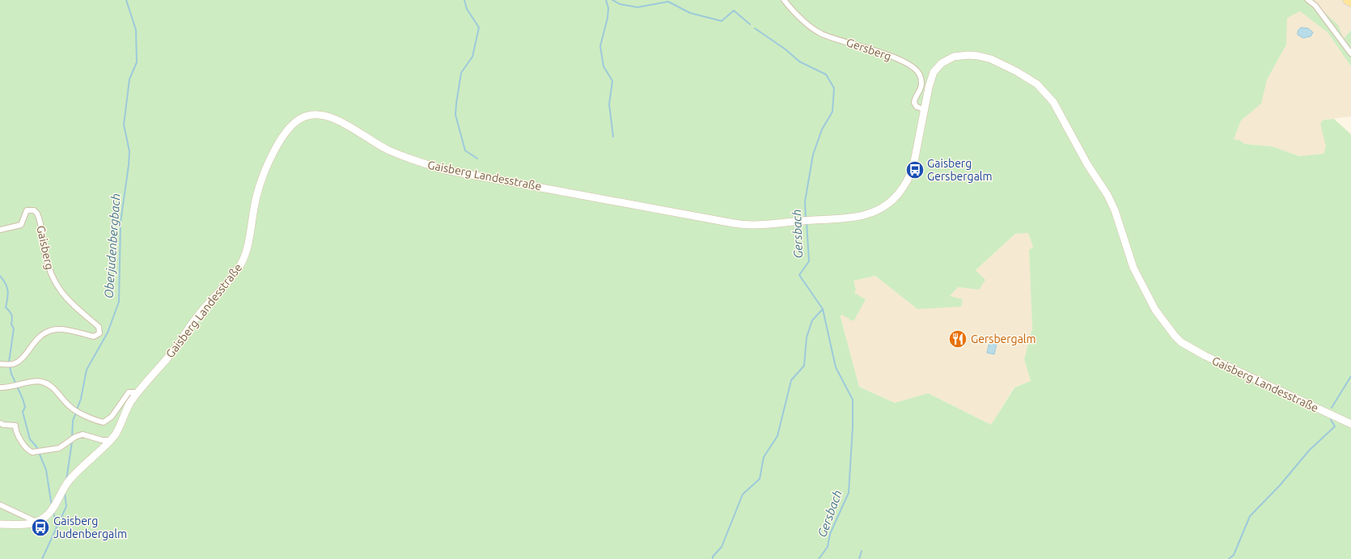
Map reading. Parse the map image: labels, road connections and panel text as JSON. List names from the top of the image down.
{
  "streets": {
    "main road": ["Gaisberg Landesstraße"],
    "street": ["Gersberg", "Gaisberg"]
  },
  "crossings": [
    ["Gersberg", "Gaisberg Landesstraße"]
  ],
  "water": ["Gersbach", "Oberjudenbergbach"],
  "places": {
    "bus stop": ["Gaisberg Gersbergalm", "Gaisberg Judenbergalm"],
    "restaurant": ["Gersbergalm"]
  }
}
